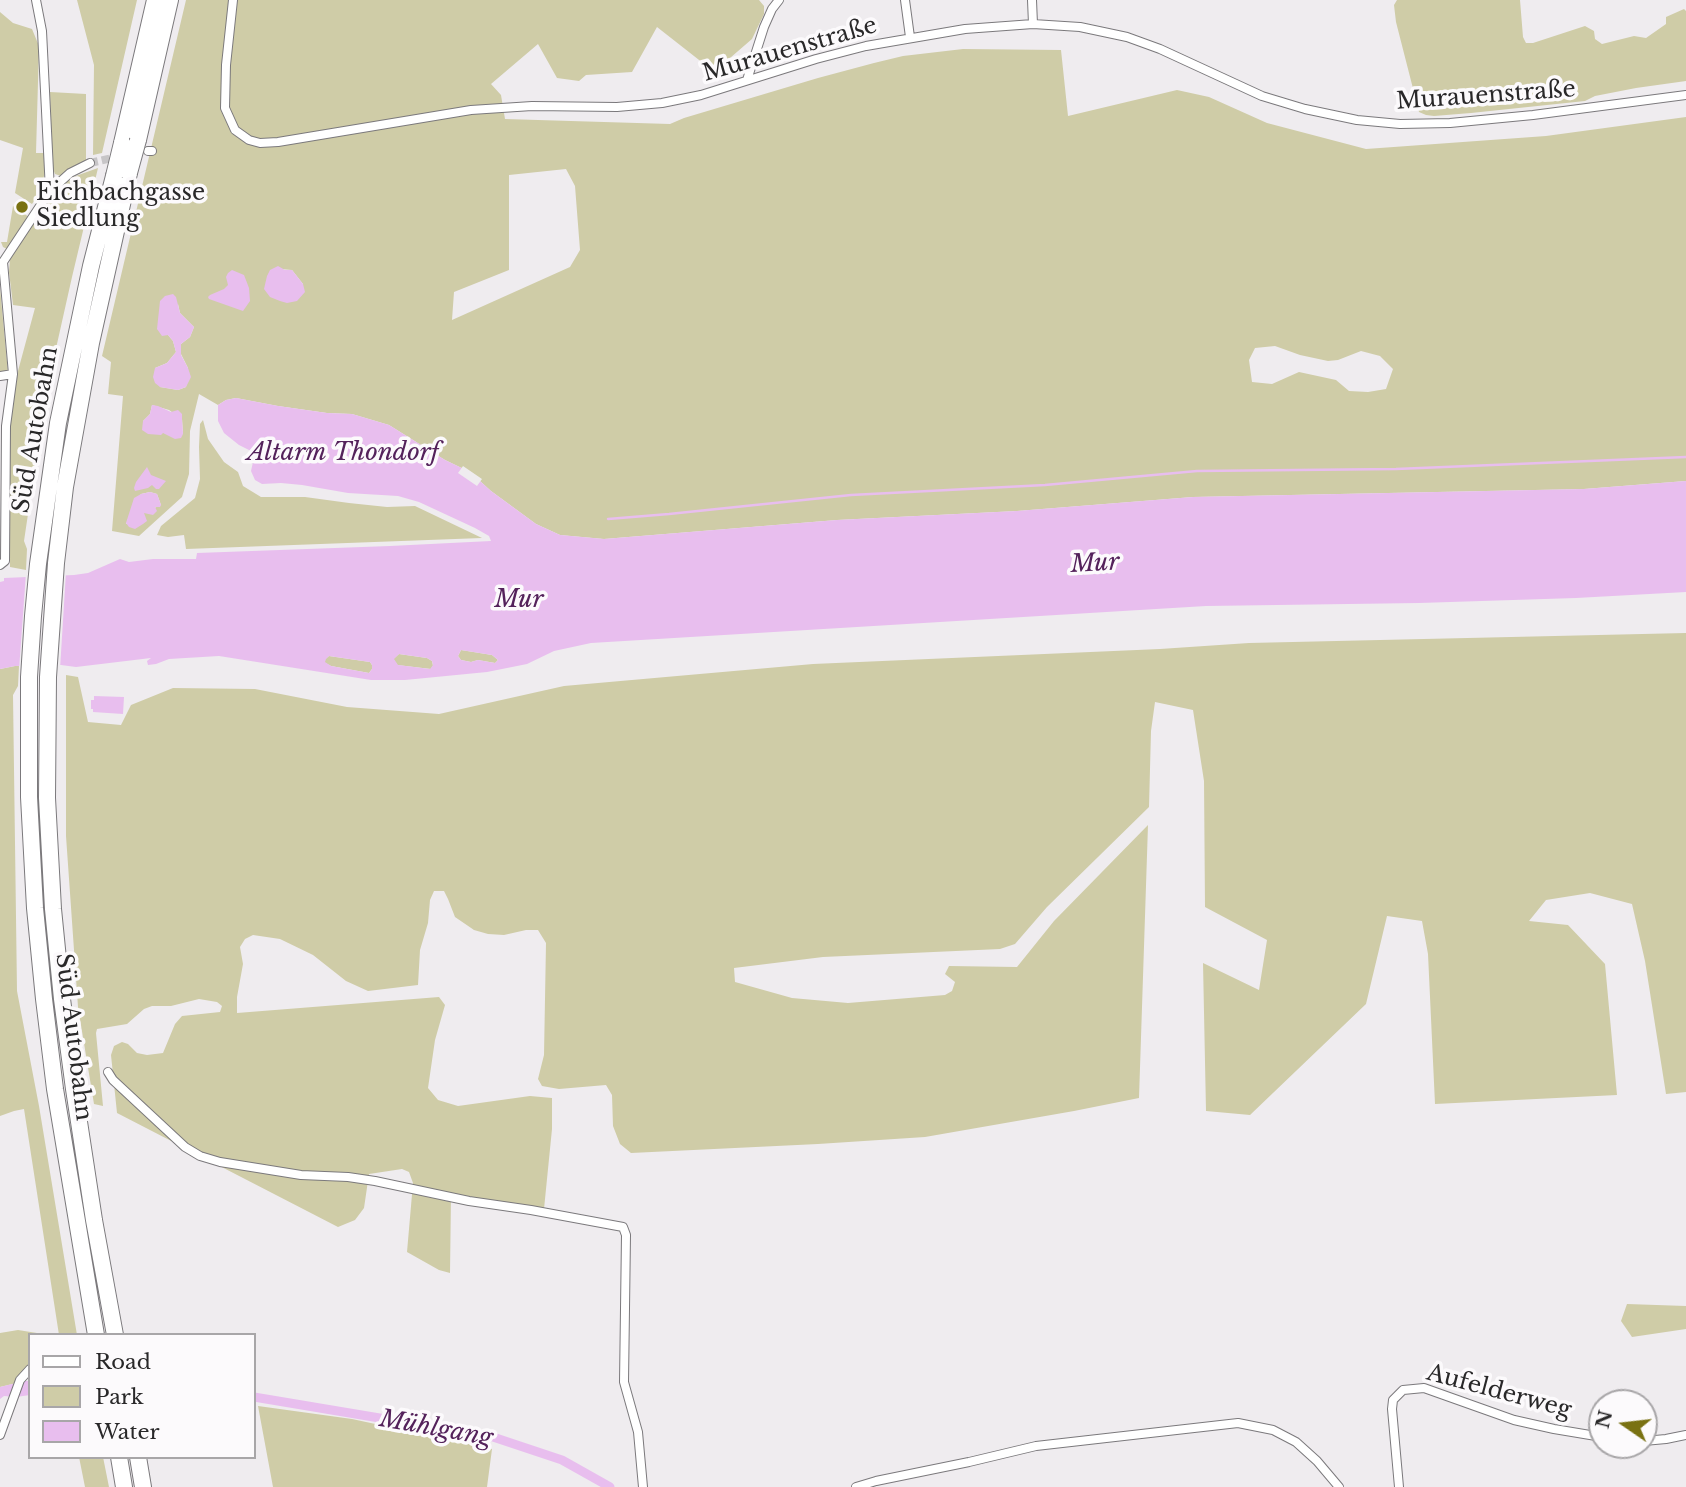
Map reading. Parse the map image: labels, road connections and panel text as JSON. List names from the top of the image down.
{
  "streets": {
    "highway": ["Süd Autobahn"],
    "street": ["Murauenstraße", "Aufelderweg"]
  },
  "water": ["Altarm Thondorf", "Mur", "Mühlgang"],
  "places": ["Eichbachgasse Siedlung"],
  "legend": ["Road", "Park", "Water"],
  "north": "left"
}
